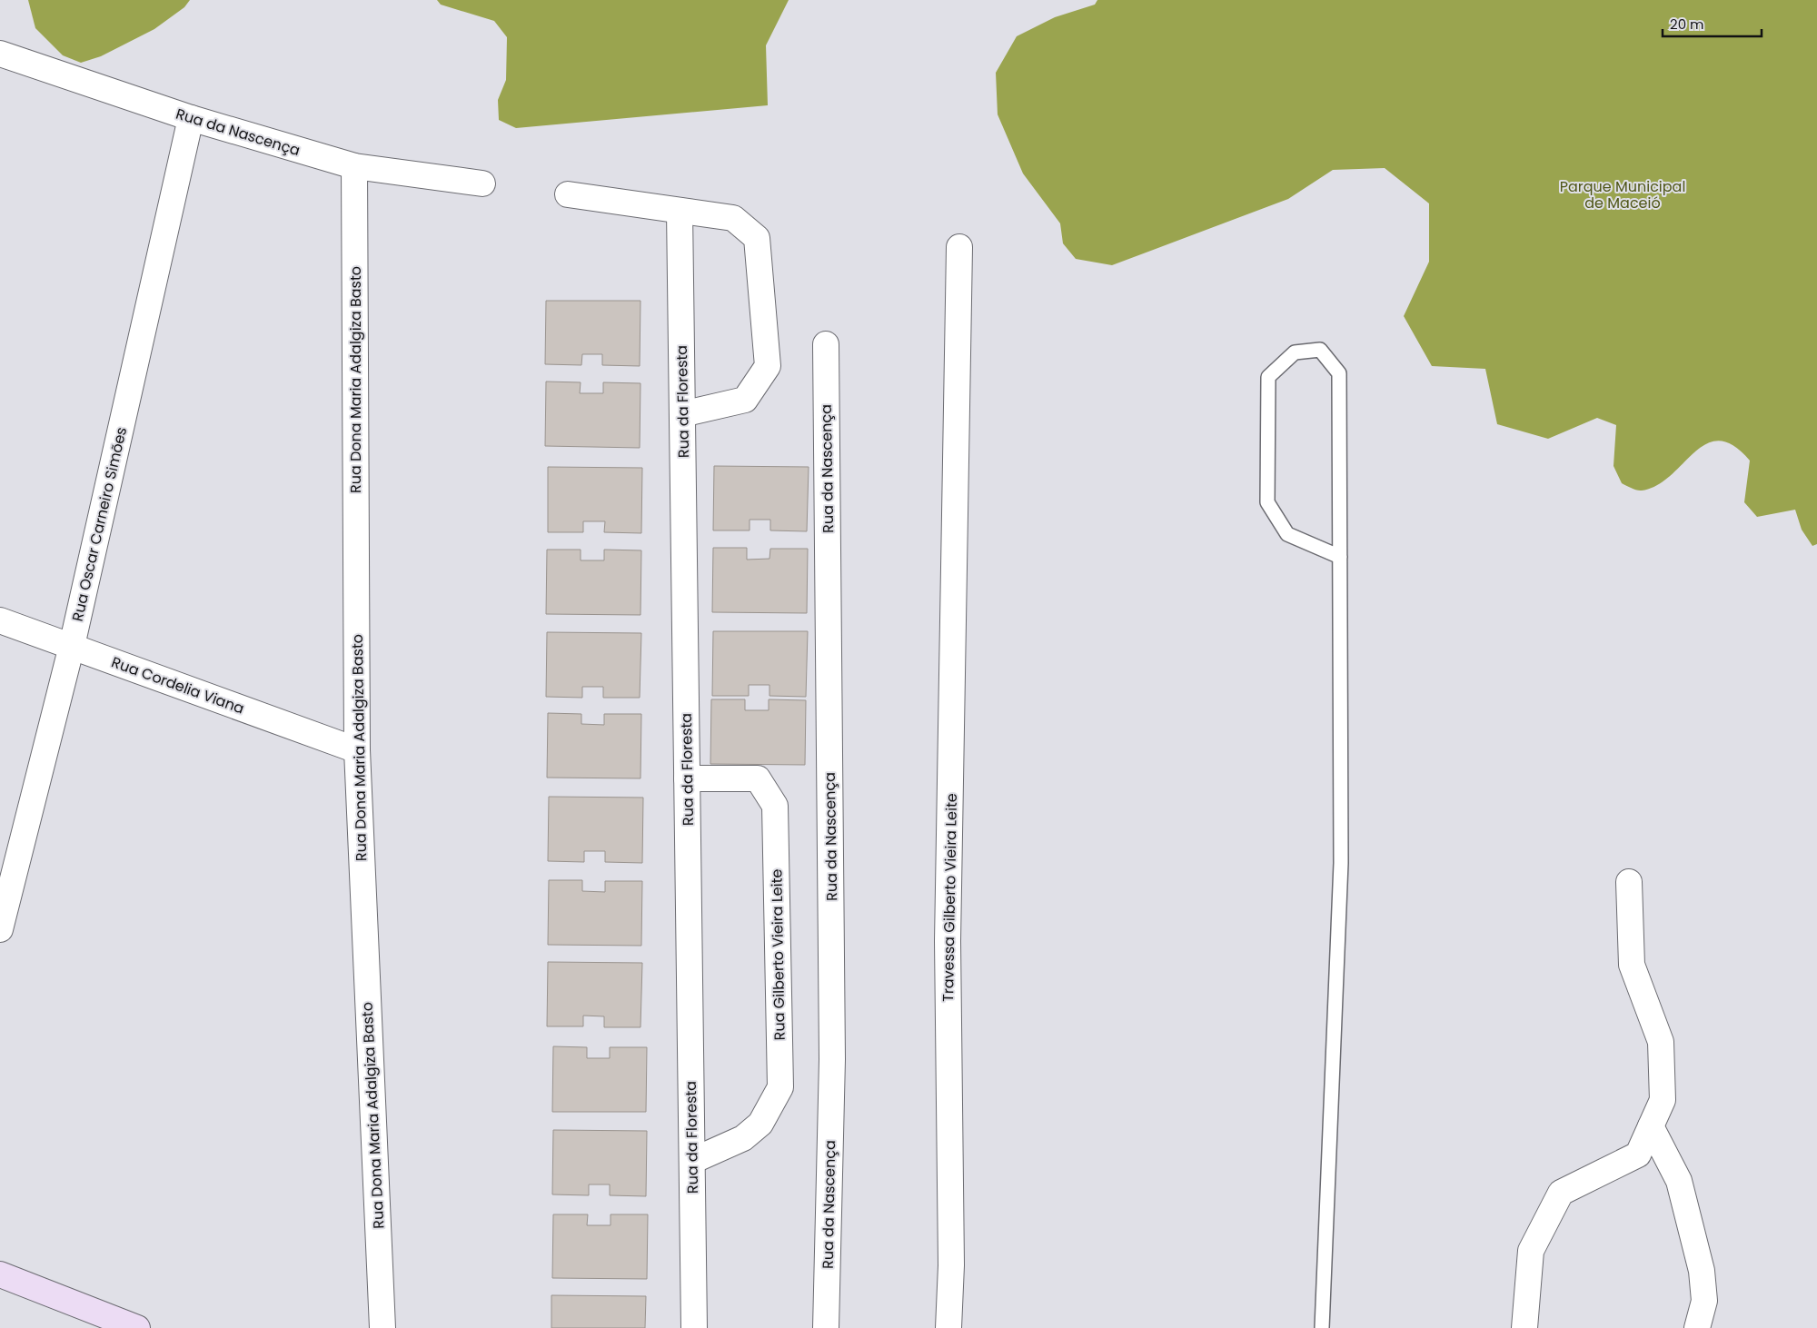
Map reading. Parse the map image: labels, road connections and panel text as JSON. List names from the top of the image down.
{
  "streets": {
    "street": [
      "Rua da Nascença",
      "Rua Dona Maria Adalgiza Basto",
      "Rua da Floresta",
      "Rua Oscar Carneiro Simões",
      "Rua Cordelia Viana",
      "Travessa Gilberto Vieira Leite",
      "Rua Gilberto Vieira Leite"
    ]
  },
  "crossings": [
    ["Rua da Nascença", "Rua Dona Maria Adalgiza Basto"],
    ["Rua da Nascença", "Rua Oscar Carneiro Simões"],
    ["Rua Dona Maria Adalgiza Basto", "Rua Cordelia Viana"],
    ["Rua da Floresta", "Rua Gilberto Vieira Leite"],
    ["Rua Oscar Carneiro Simões", "Rua Cordelia Viana"]
  ],
  "parks": ["Parque Municipal de Maceió"],
  "scale_bar": "20 m"
}
